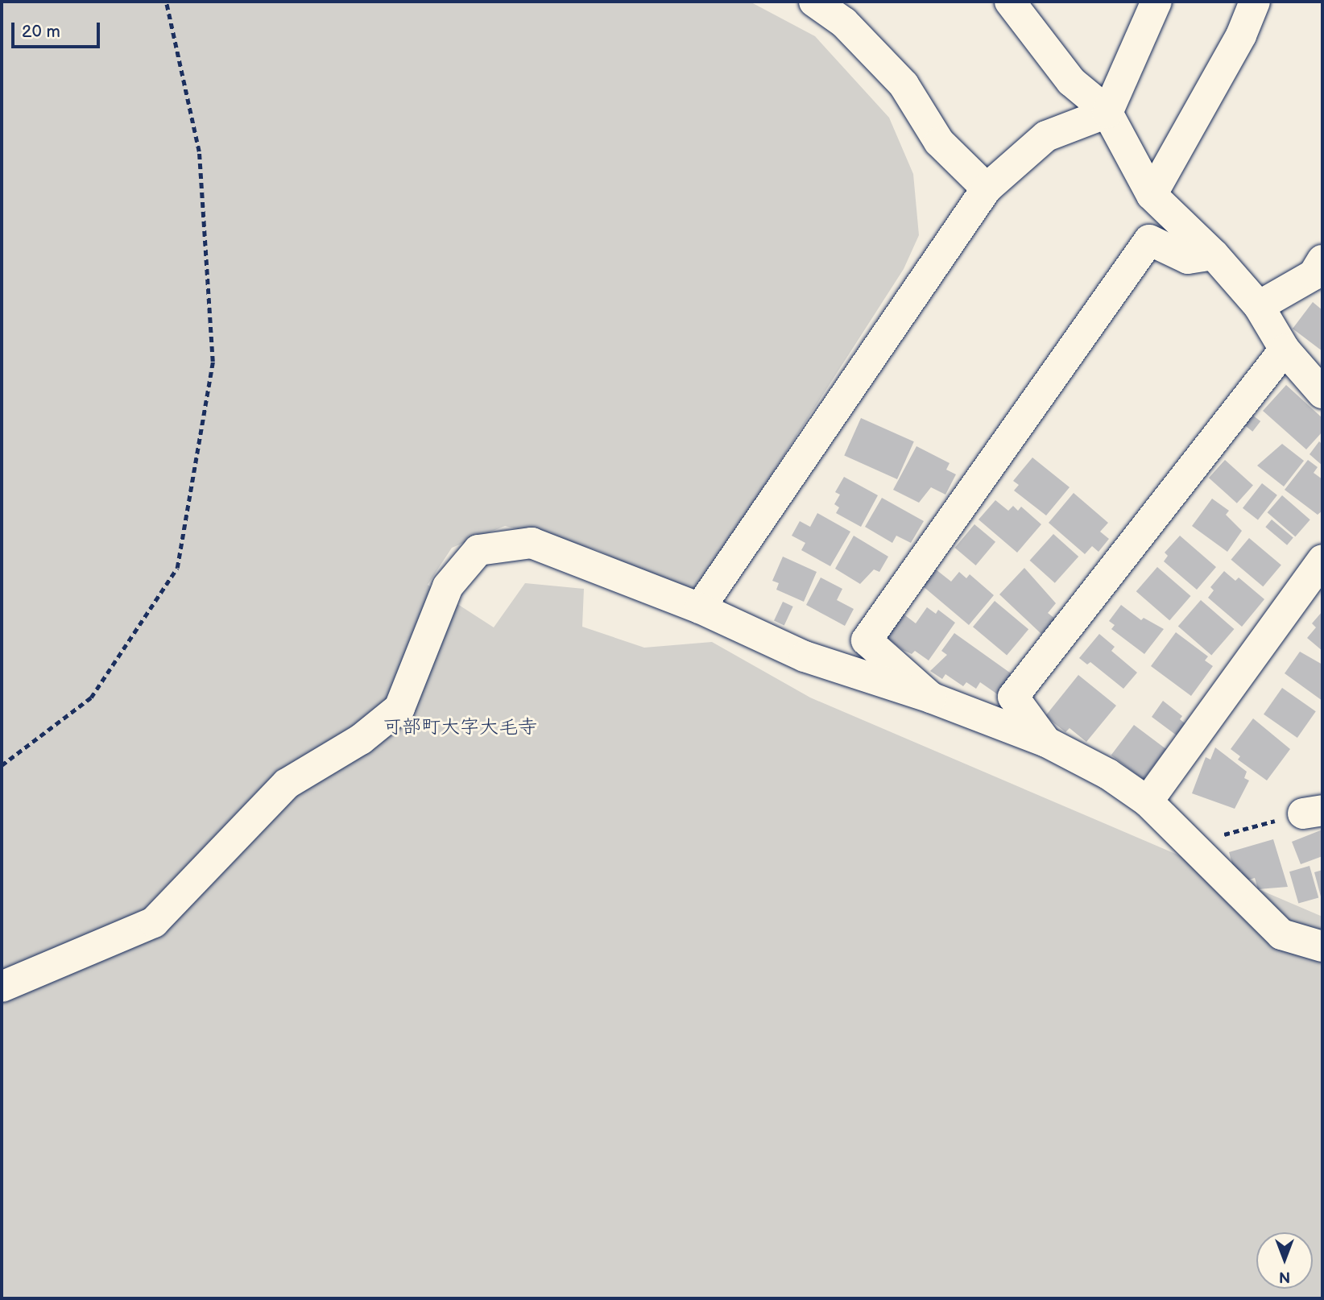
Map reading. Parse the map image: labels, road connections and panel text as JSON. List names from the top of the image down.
{
  "districts": ["可部町大字大毛寺"],
  "scale_bar": "20 m",
  "north": "bottom"
}
